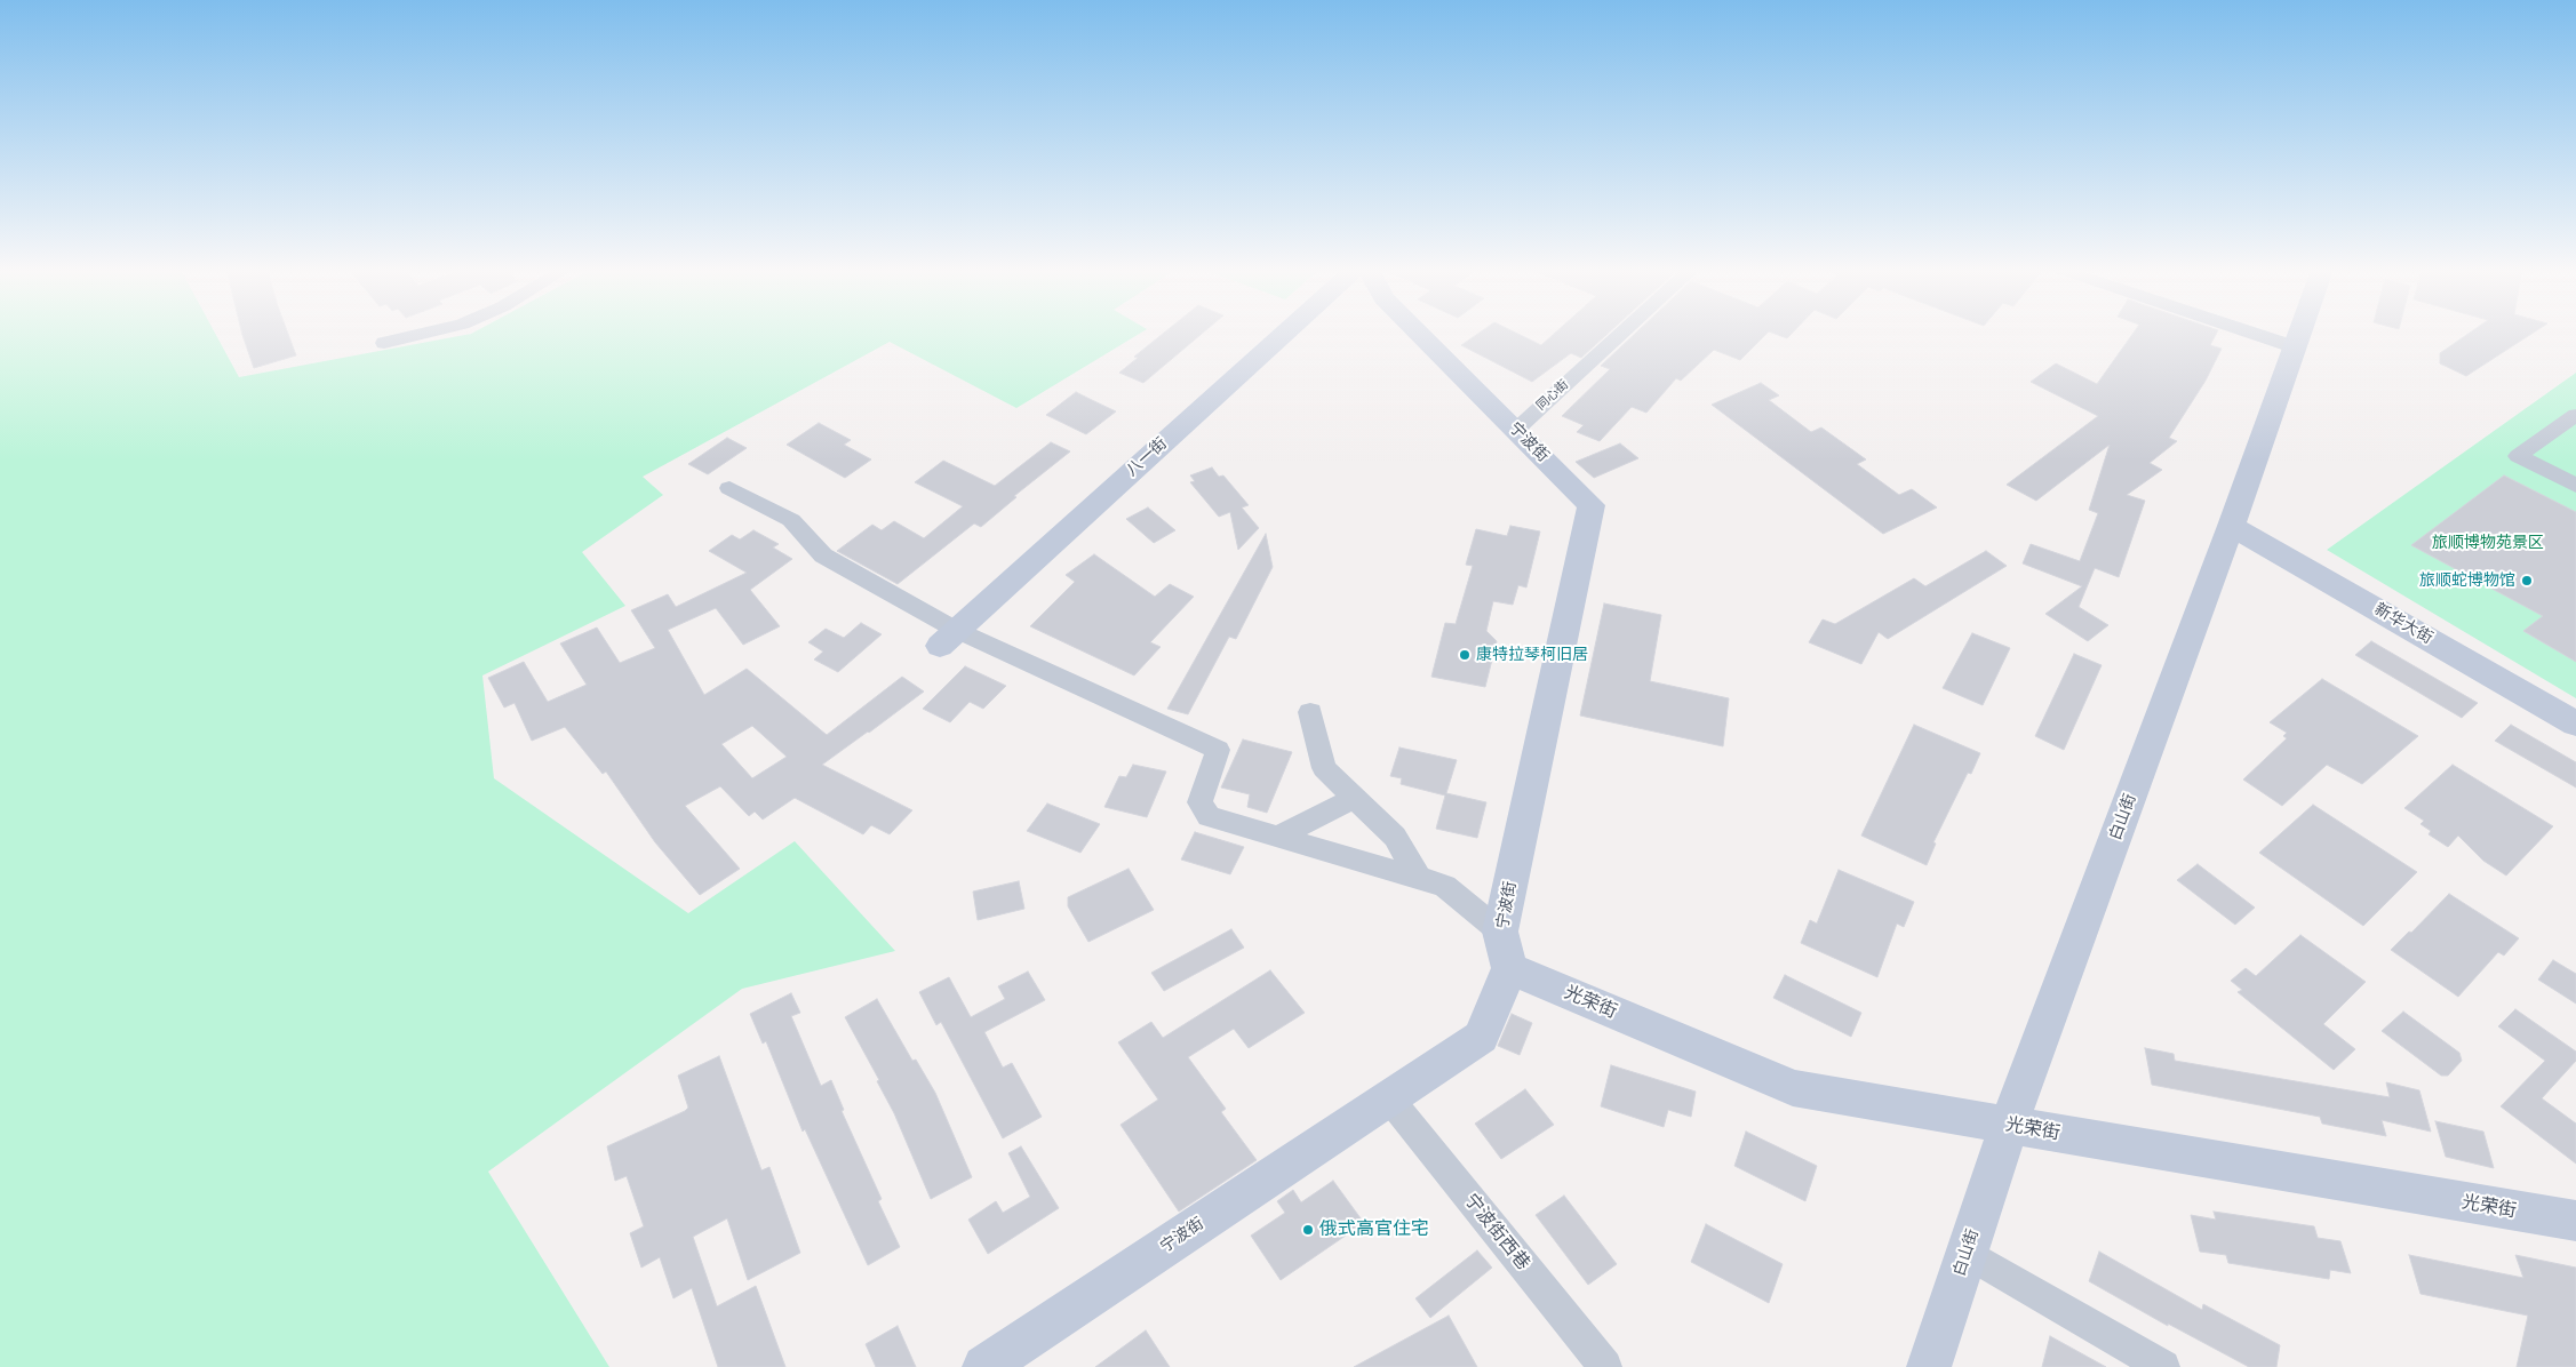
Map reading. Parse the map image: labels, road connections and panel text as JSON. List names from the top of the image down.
{
  "streets": {
    "street": [
      "同心街",
      "宁波街",
      "八一街",
      "新华大街",
      "白山街",
      "光荣街",
      "宁波街西巷"
    ]
  },
  "crossings": [
    ["同心街", "宁波街"],
    ["宁波街", "光荣街"],
    ["宁波街", "宁波街西巷"],
    ["新华大街", "白山街"],
    ["白山街", "光荣街"]
  ],
  "parks": ["旅顺博物苑景区"],
  "places": ["旅顺蛇博物馆", "康特拉琴柯旧居", "俄式高官住宅"]
}
